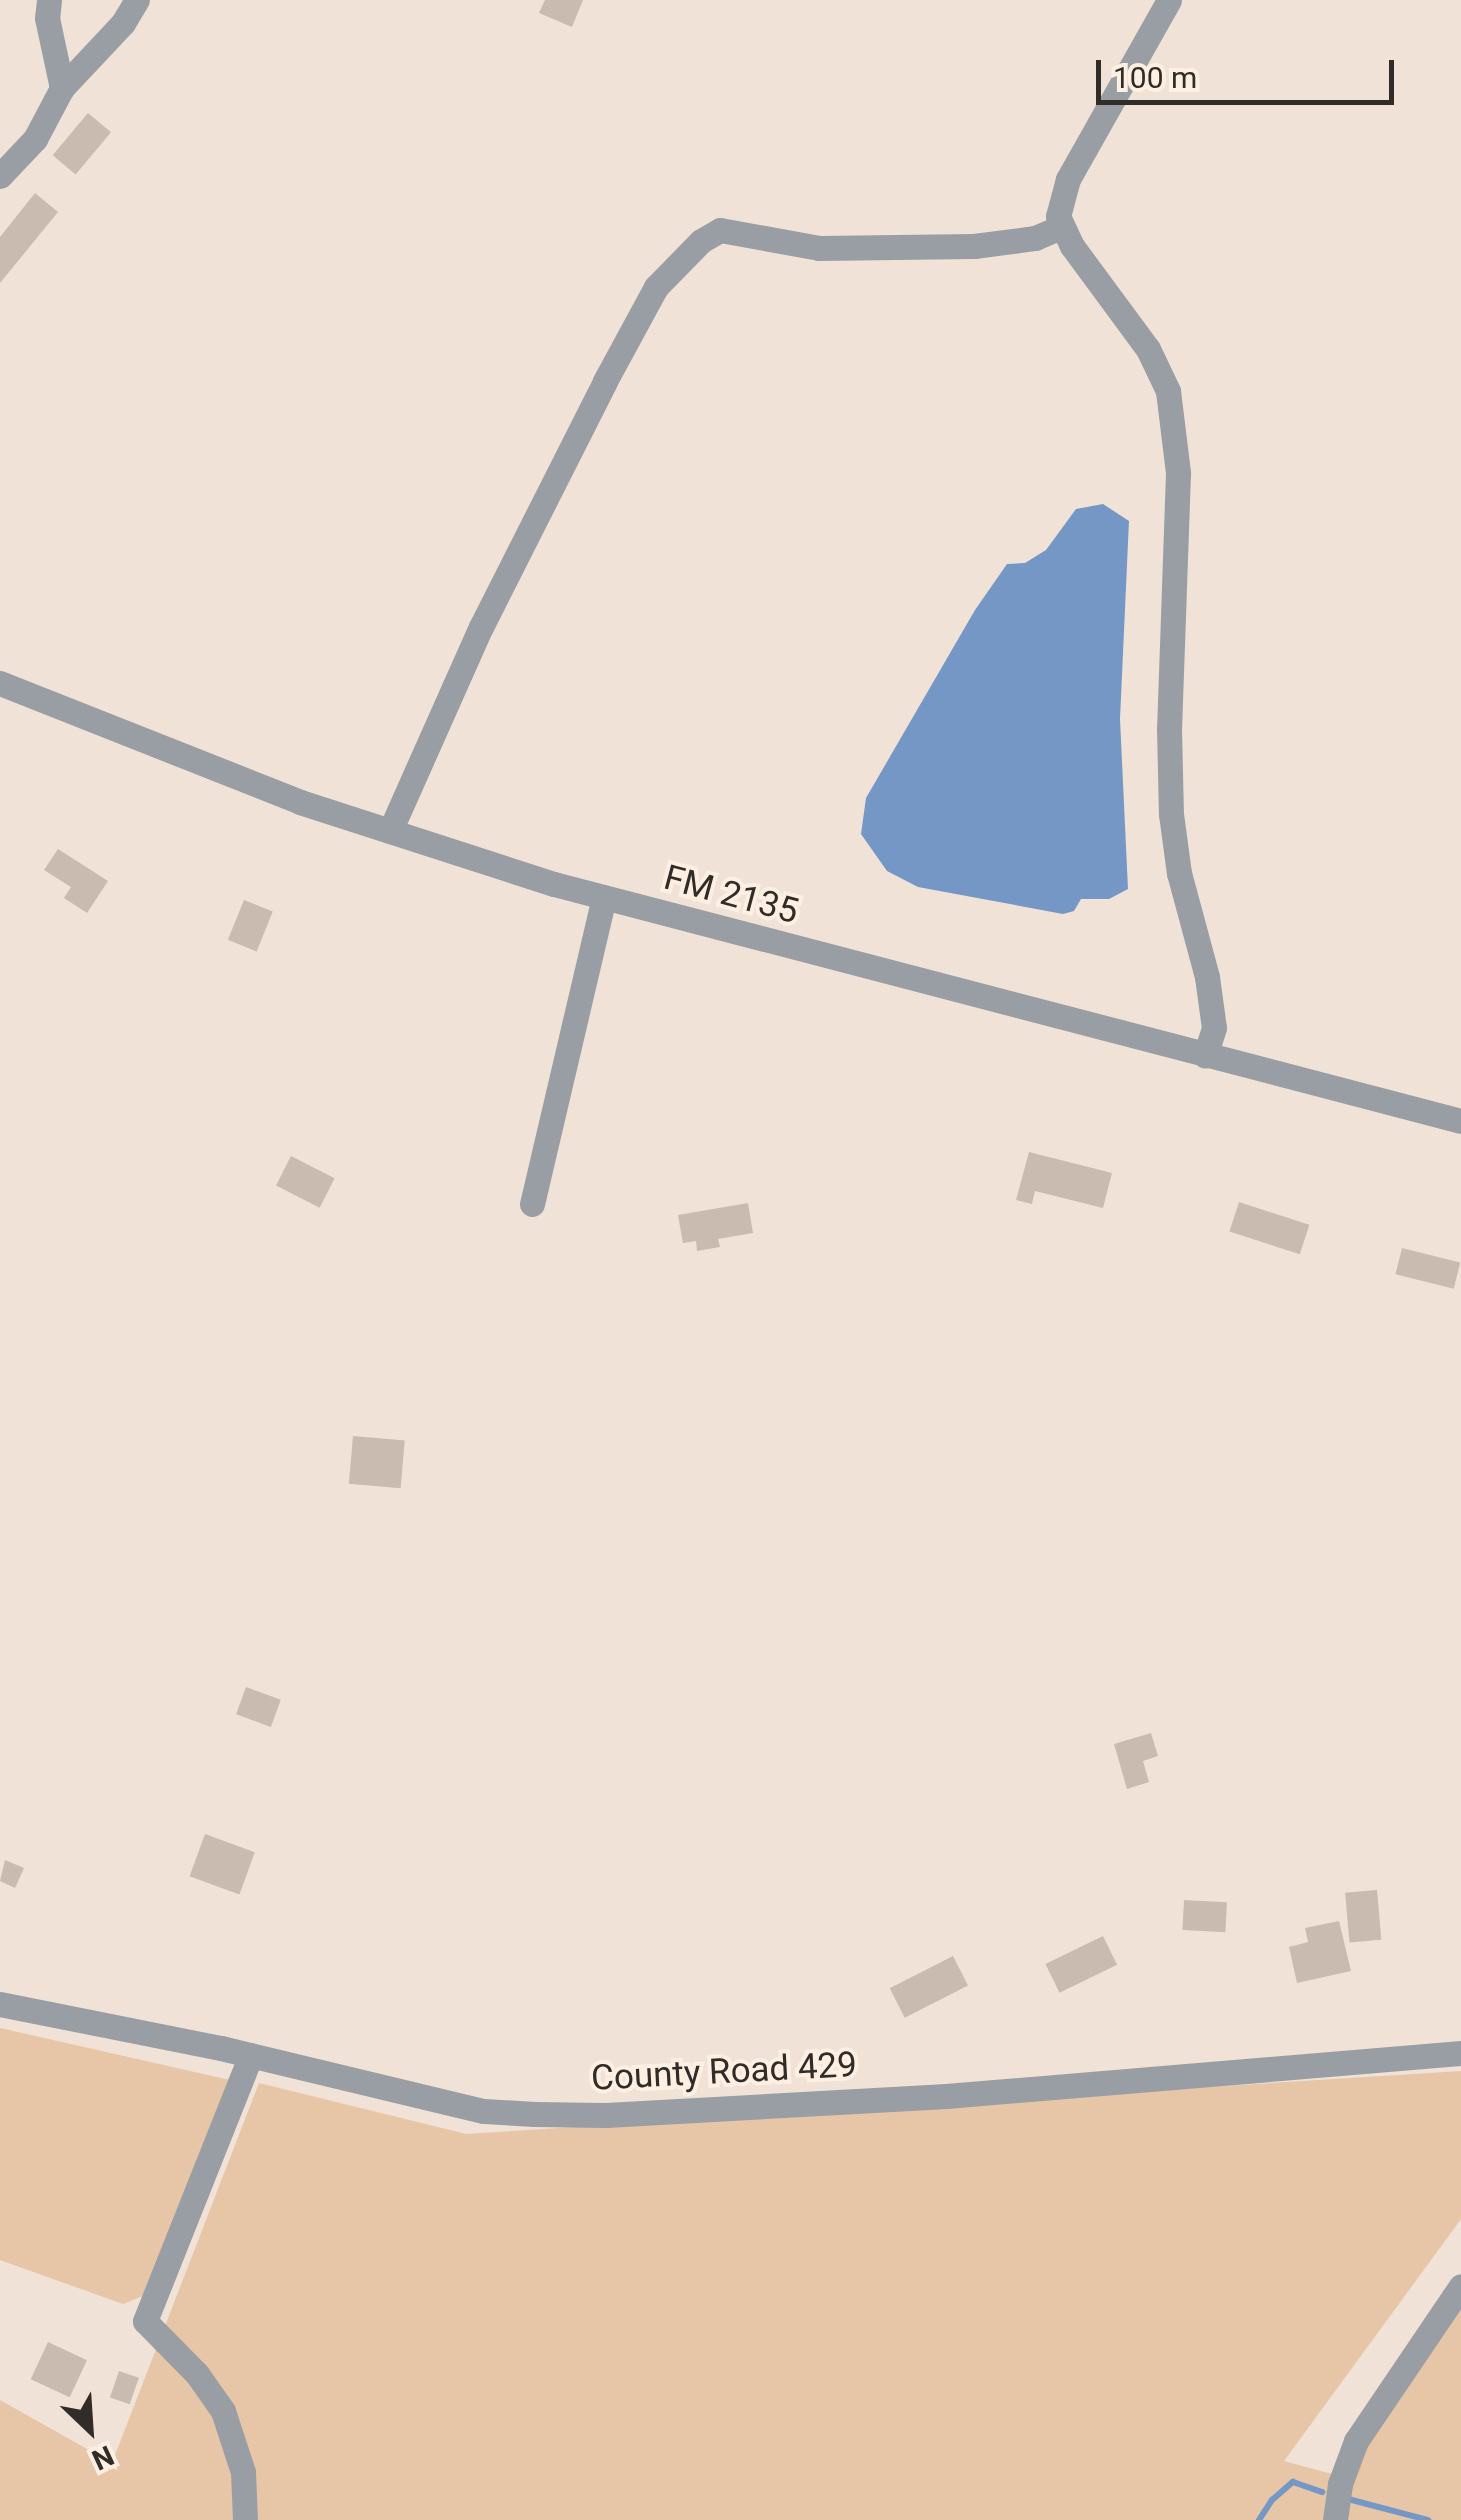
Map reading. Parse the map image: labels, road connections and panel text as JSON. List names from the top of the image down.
{
  "streets": {
    "street": ["FM 2135", "County Road 429"]
  },
  "scale_bar": "100 m",
  "north": "bottom right"
}
